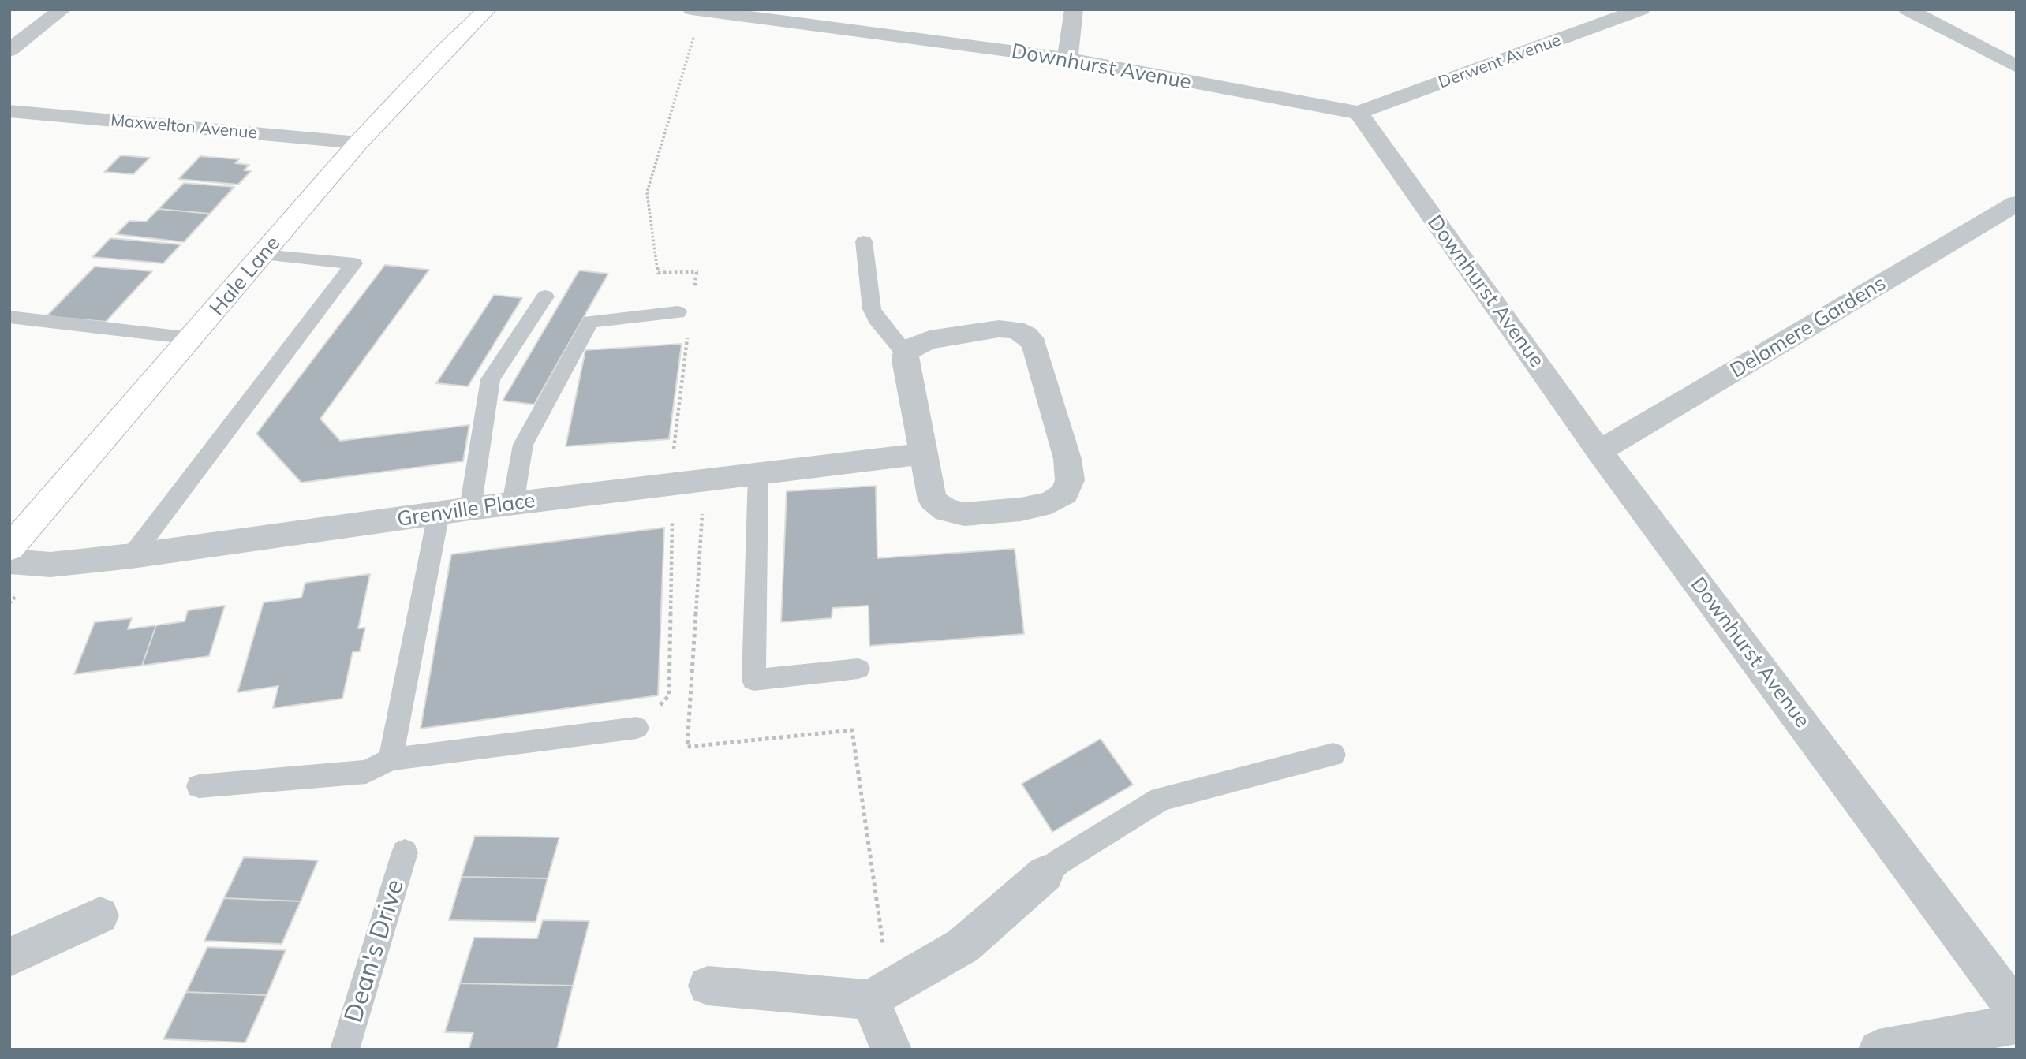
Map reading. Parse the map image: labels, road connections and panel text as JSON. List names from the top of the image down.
{
  "streets": {
    "main road": ["Hale Lane"],
    "street": [
      "Derwent Avenue",
      "Downhurst Avenue",
      "Maxwelton Avenue",
      "Delamere Gardens",
      "Grenville Place"
    ],
    "lane": ["Dean's Drive"]
  },
  "crossings": [
    ["Derwent Avenue", "Downhurst Avenue"],
    ["Downhurst Avenue", "Delamere Gardens"],
    ["Maxwelton Avenue", "Hale Lane"]
  ]
}
